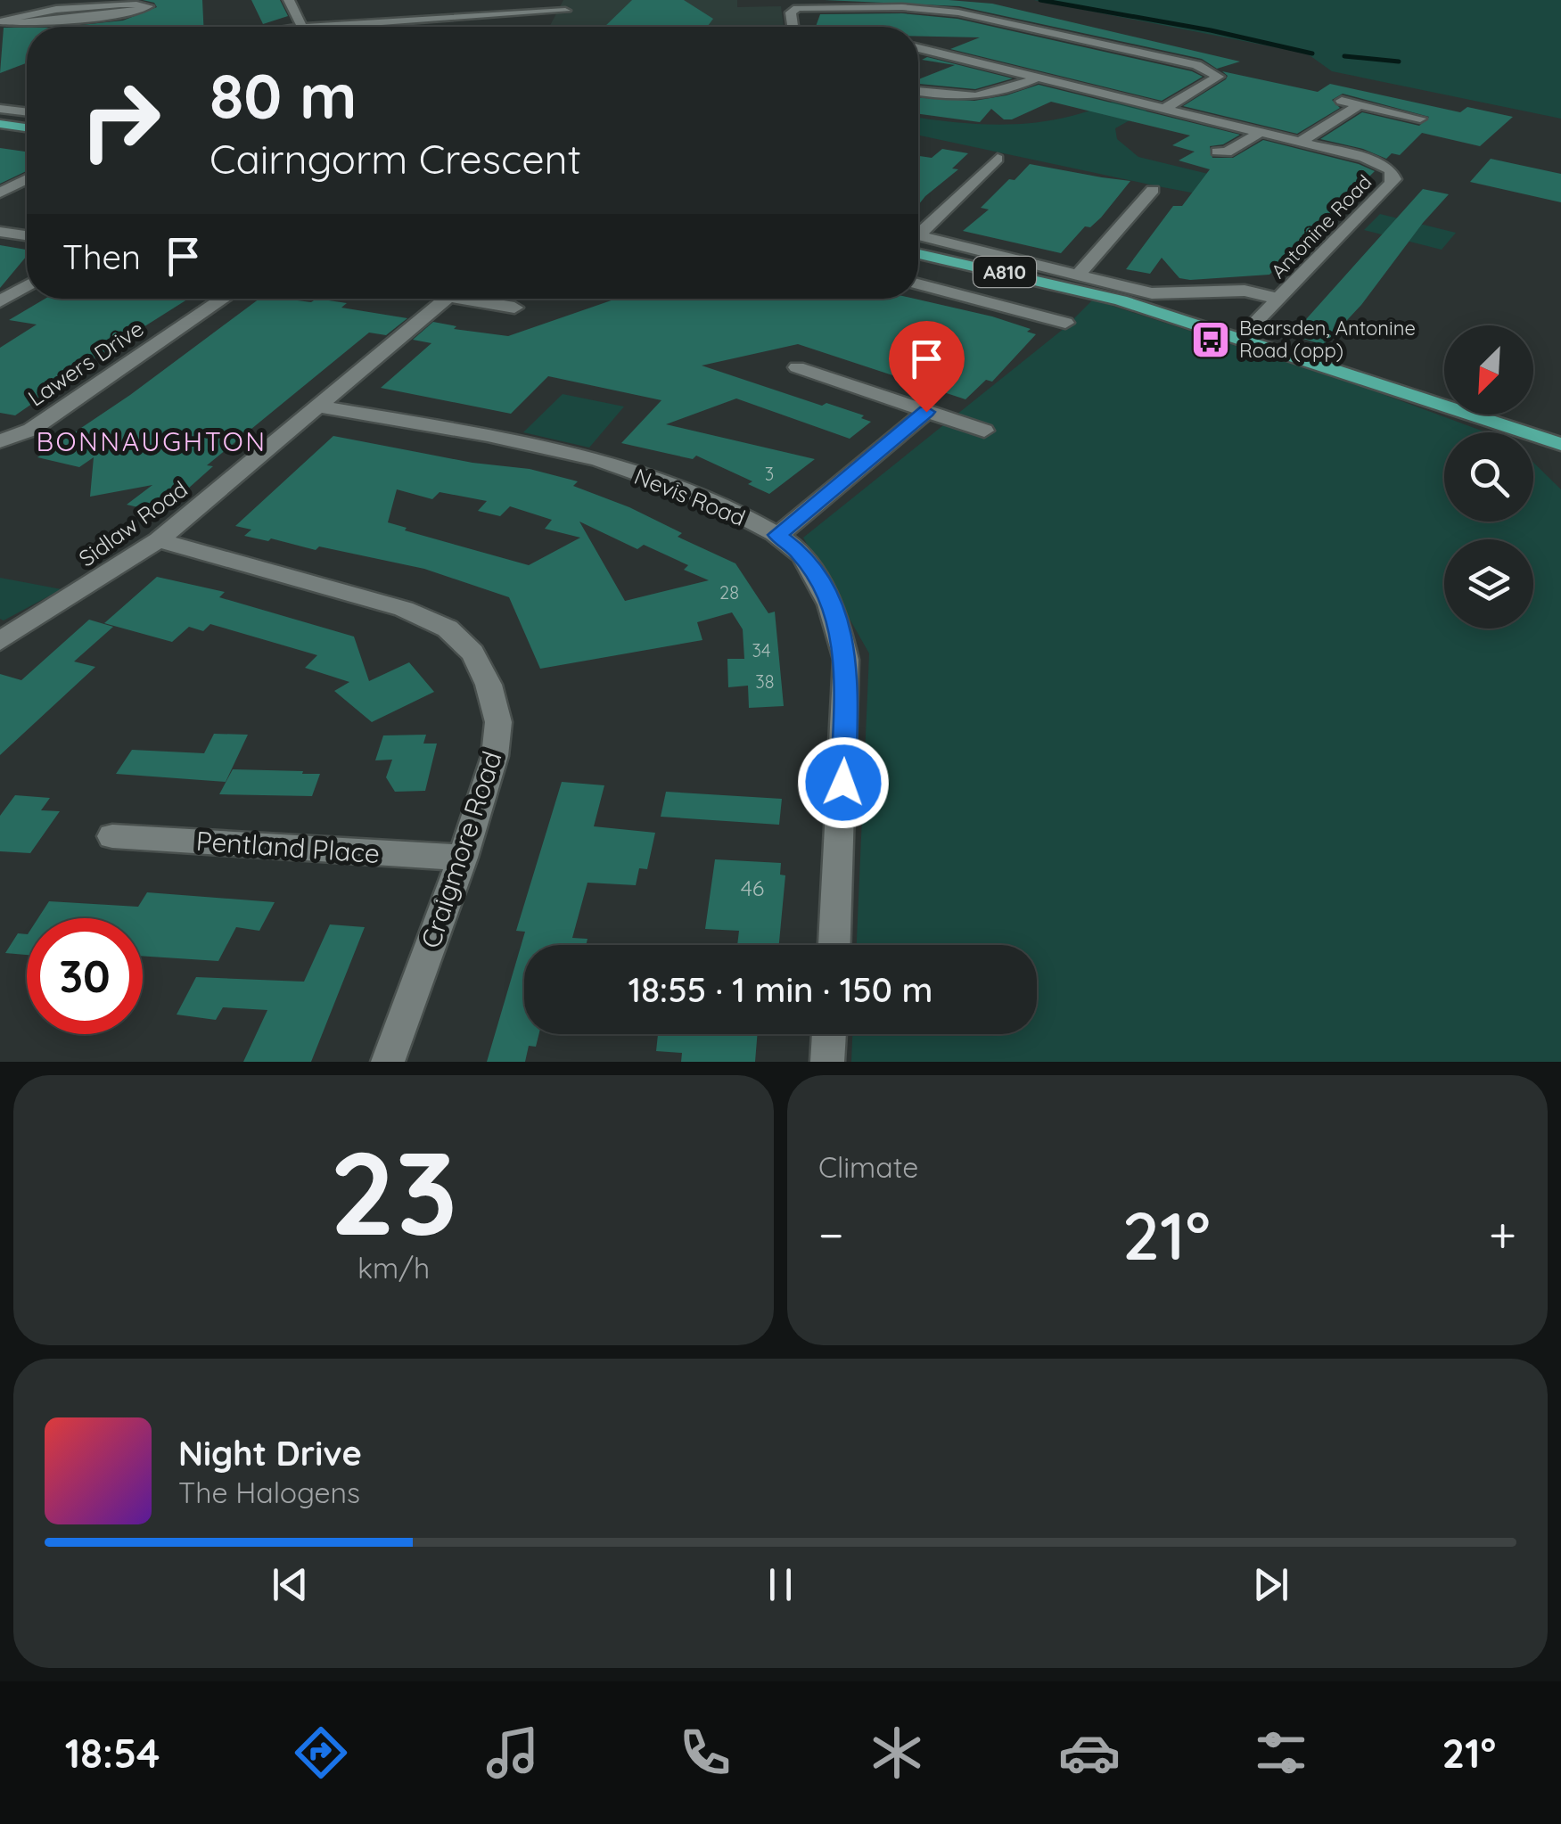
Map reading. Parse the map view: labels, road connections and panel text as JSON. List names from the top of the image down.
{
  "streets": {
    "main road": ["A810"],
    "street": [
      "Antonine Road",
      "Lawers Drive",
      "Nevis Road",
      "Sidlaw Road",
      "Pentland Place",
      "Craigmore Road"
    ]
  },
  "crossings": [
    ["Antonine Road", "A810"],
    ["Nevis Road", "Sidlaw Road"],
    ["Sidlaw Road", "Craigmore Road"],
    ["Pentland Place", "Craigmore Road"]
  ],
  "districts": ["BONNAUGHTON"],
  "places": {
    "bus stop": ["Bearsden, Antonine Road (opp)"]
  },
  "house_numbers": [
    "3",
    "28",
    "34",
    "38",
    "46"
  ],
  "north": "bottom left",
  "page": {
    "turn": ["80 m", "Cairngorm Crescent"],
    "then": "Then",
    "limit": "30",
    "trip": "18:55 · 1 min · 150 m",
    "tile": [
      ["23", "km/h"],
      "Climate"
    ],
    "heat": ["−", "21°", "+"],
    "song": ["Night Drive", "The Halogens"],
    "tabs": ["18:54", "21°"]
  }
}
